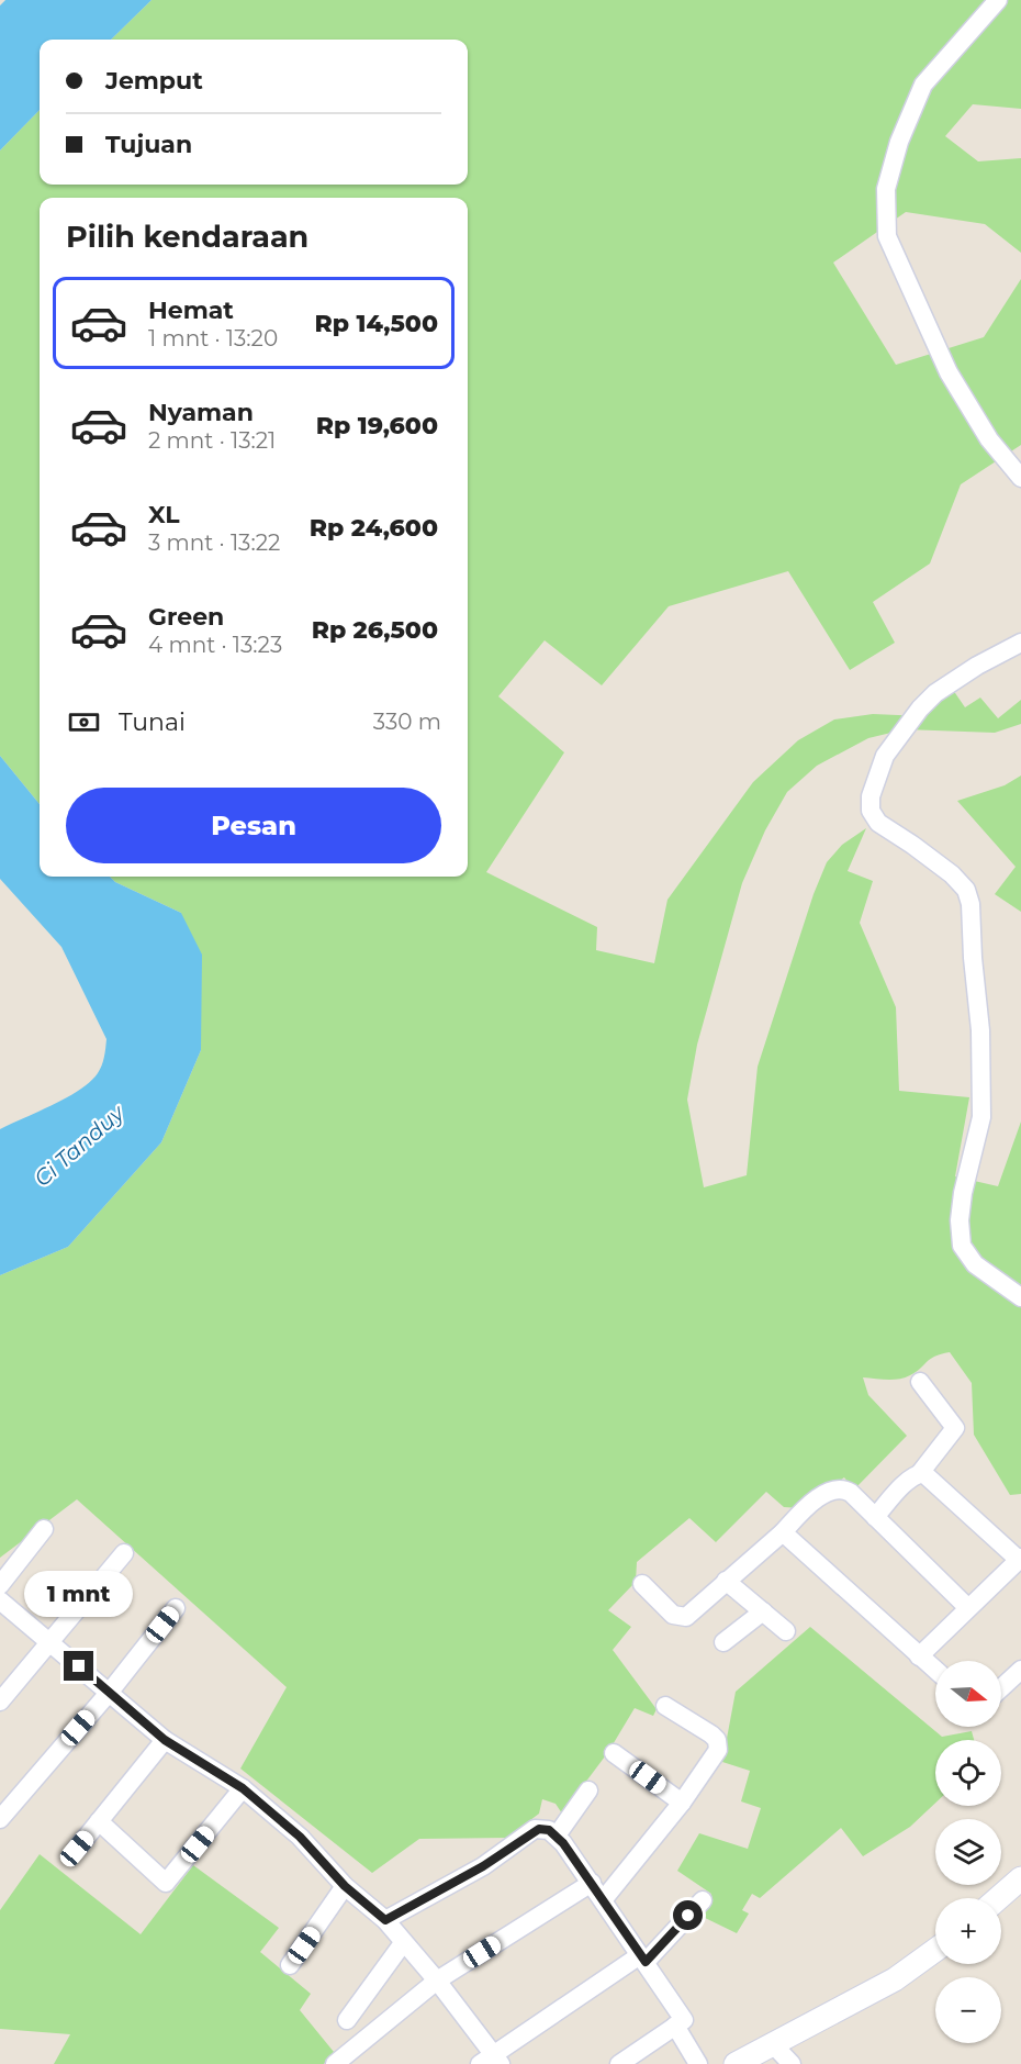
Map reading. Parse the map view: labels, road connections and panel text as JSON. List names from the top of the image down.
{
  "water": ["Ci Tanduy"],
  "north": "right",
  "page": {
    "banner": ["Jemput", "Tujuan"],
    "heading": "Pilih kendaraan",
    "list": [
      {
        "name": "Hemat",
        "note": "1 mnt · 13:20",
        "value": "Rp 14,500"
      },
      {
        "name": "Nyaman",
        "note": "2 mnt · 13:21",
        "value": "Rp 19,600"
      },
      {
        "name": "XL",
        "note": "3 mnt · 13:22",
        "value": "Rp 24,600"
      },
      {
        "name": "Green",
        "note": "4 mnt · 13:23",
        "value": "Rp 26,500"
      }
    ],
    "pay": ["Tunai", "330 m"],
    "buttons": "Pesan",
    "bubble": "1 mnt",
    "map_buttons": ["+", "−"]
  }
}
